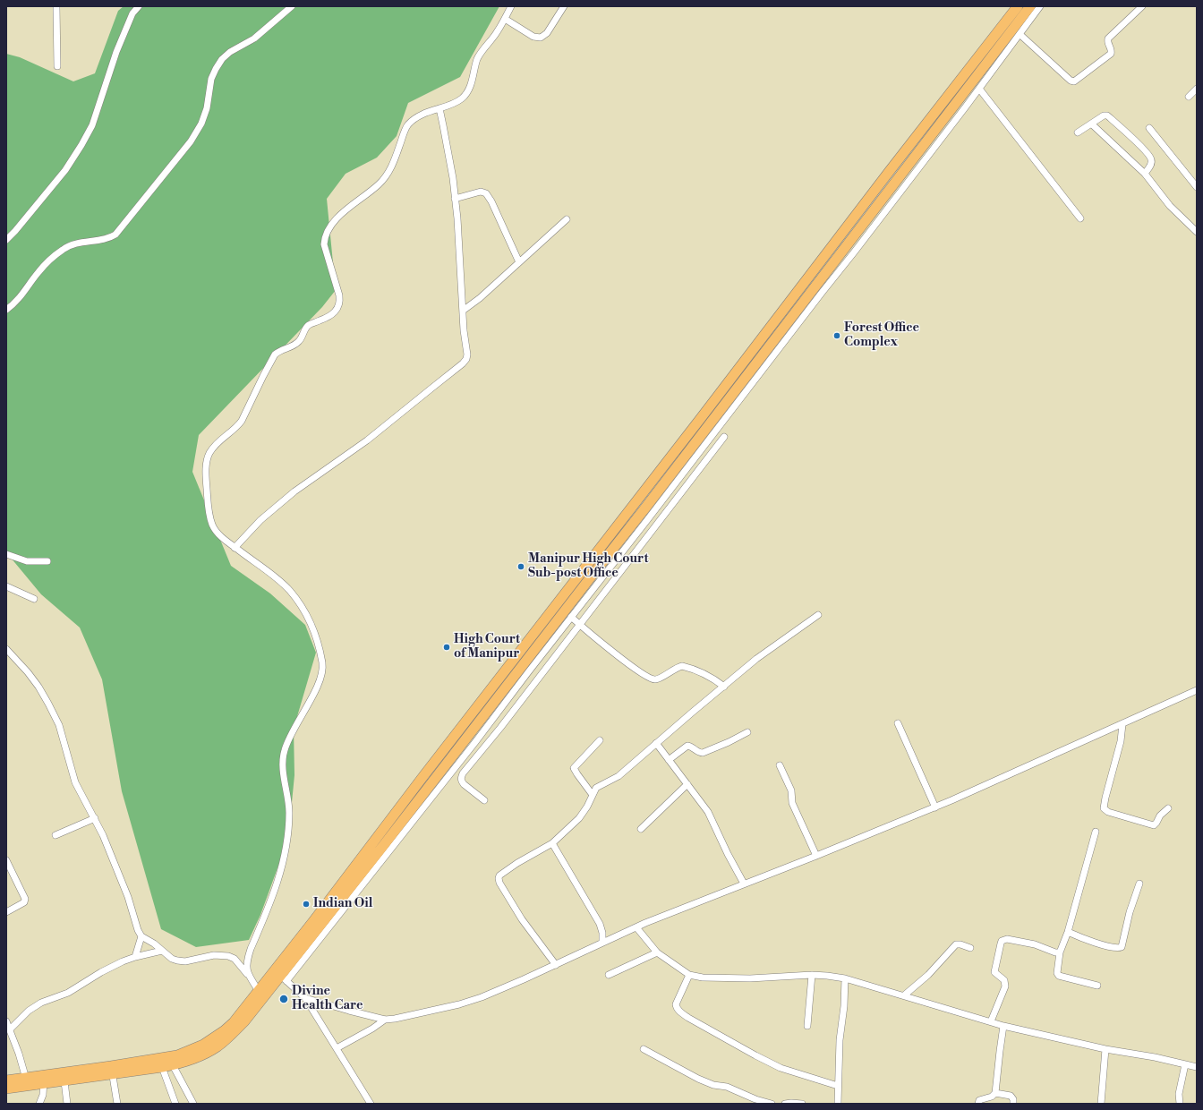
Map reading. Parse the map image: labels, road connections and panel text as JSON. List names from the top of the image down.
{
  "places": [
    "Forest Office Complex",
    "Manipur High Court Sub-post Office",
    "High Court of Manipur",
    "Indian Oil",
    "Divine Health Care"
  ]
}
